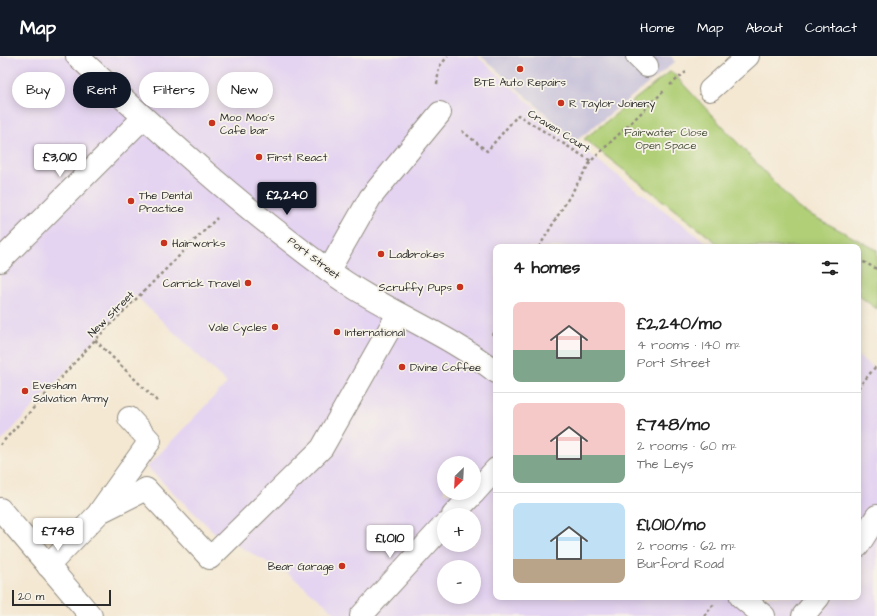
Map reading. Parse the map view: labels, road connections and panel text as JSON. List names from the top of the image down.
{
  "streets": {
    "main road": ["Port Street"],
    "path": ["Craven Court", "New Street"]
  },
  "crossings": [
    ["Port Street", "New Street"]
  ],
  "parks": ["Fairwater Close Open Space"],
  "places": [
    "BTE Auto Repairs",
    "R Taylor Joinery",
    "Moo Moo's Cafe bar",
    "First React",
    "The Dental Practice",
    "Hairworks",
    "Ladbrokes",
    "Carrick Travel",
    "Scruffy Pups",
    "Vale Cycles",
    "International",
    "Divine Coffee",
    "Evesham Salvation Army",
    "Bear Garage"
  ],
  "scale_bar": "20 m",
  "north": "bottom left",
  "page": {
    "header": "Map",
    "nav": [
      "Home",
      "Map",
      "About",
      "Contact"
    ],
    "chip": [
      "Buy",
      "Rent",
      "Filters",
      "New"
    ],
    "price": [
      "£3,010",
      "£2,240",
      "£748",
      "£1,010"
    ],
    "heading": "4 homes",
    "list": [
      {
        "name": "£2,240/mo",
        "note": "4 rooms · 140 m² · Port Street"
      },
      {
        "name": "£748/mo",
        "note": "2 rooms · 60 m² · The Leys"
      },
      {
        "name": "£1,010/mo",
        "note": "2 rooms · 62 m² · Burford Road"
      }
    ],
    "map_buttons": ["+", "−"],
    "scale": "20 m"
  }
}
